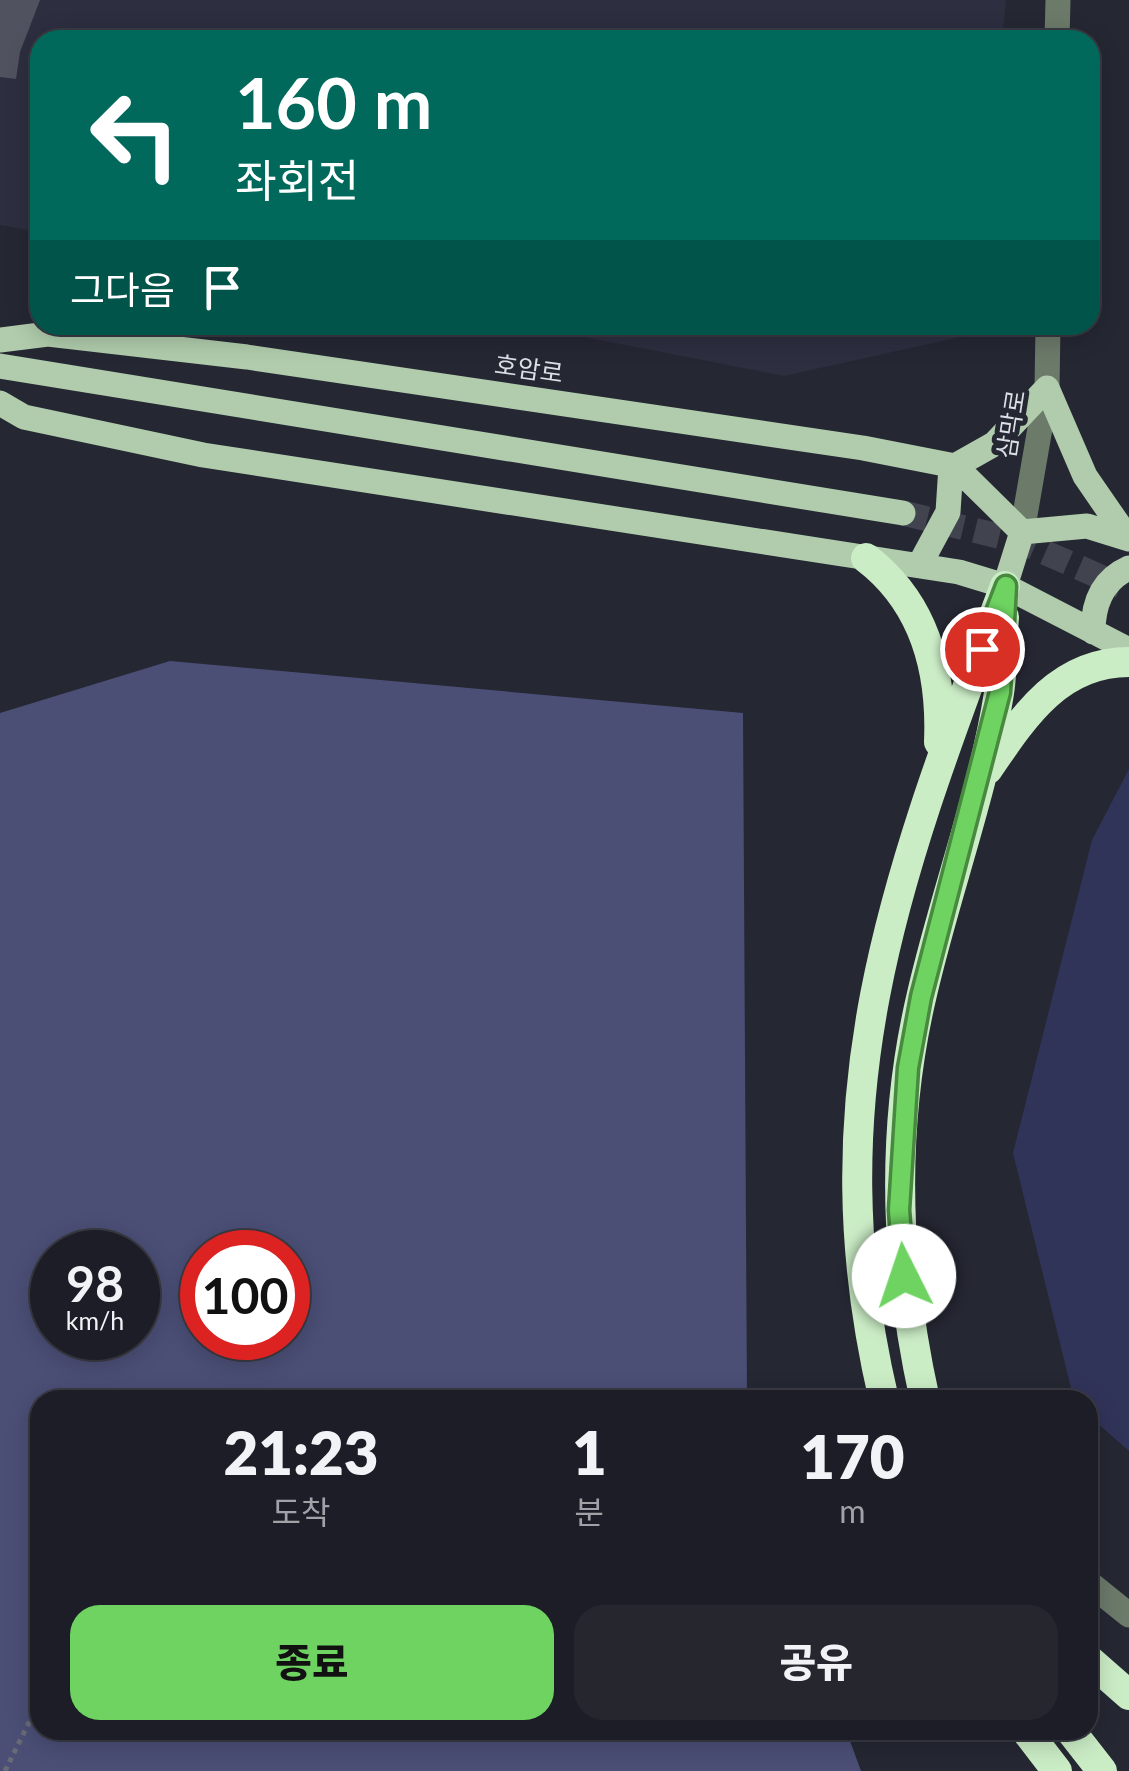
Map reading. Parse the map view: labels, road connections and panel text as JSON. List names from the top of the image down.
{
  "streets": {
    "main road": ["호암로", "삼막로"]
  },
  "page": {
    "turn": ["160 m", "좌회전"],
    "then": "그다음",
    "speed": "98 km/h",
    "limit": "100",
    "eta": [
      "21:23",
      "도착",
      "1",
      "분",
      "170",
      "m"
    ],
    "buttons": ["종료", "공유"]
  }
}
